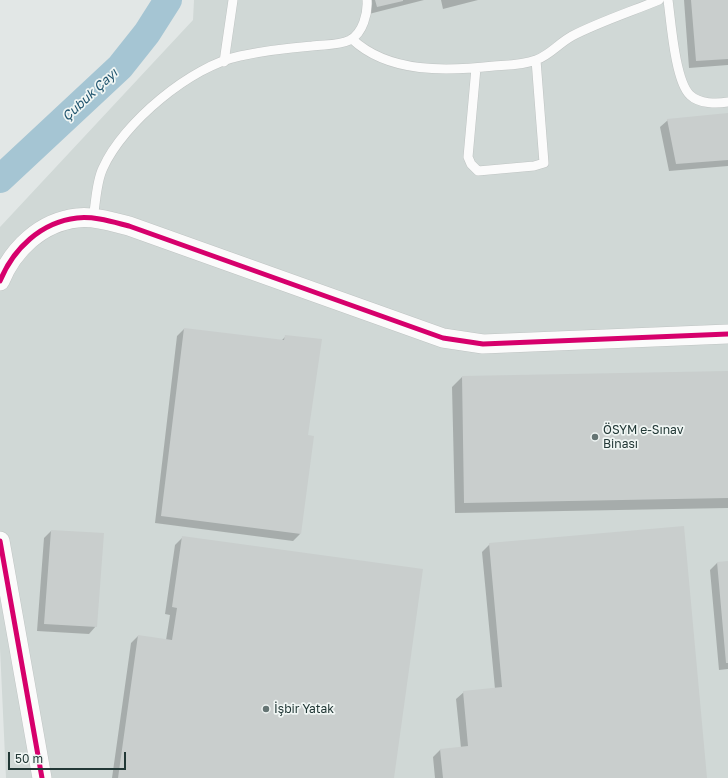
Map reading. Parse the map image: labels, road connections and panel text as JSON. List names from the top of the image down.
{
  "water": ["Çubuk Çayı"],
  "places": ["ÖSYM e-Sınav Binası", "İşbir Yatak"],
  "scale_bar": "50 m"
}
